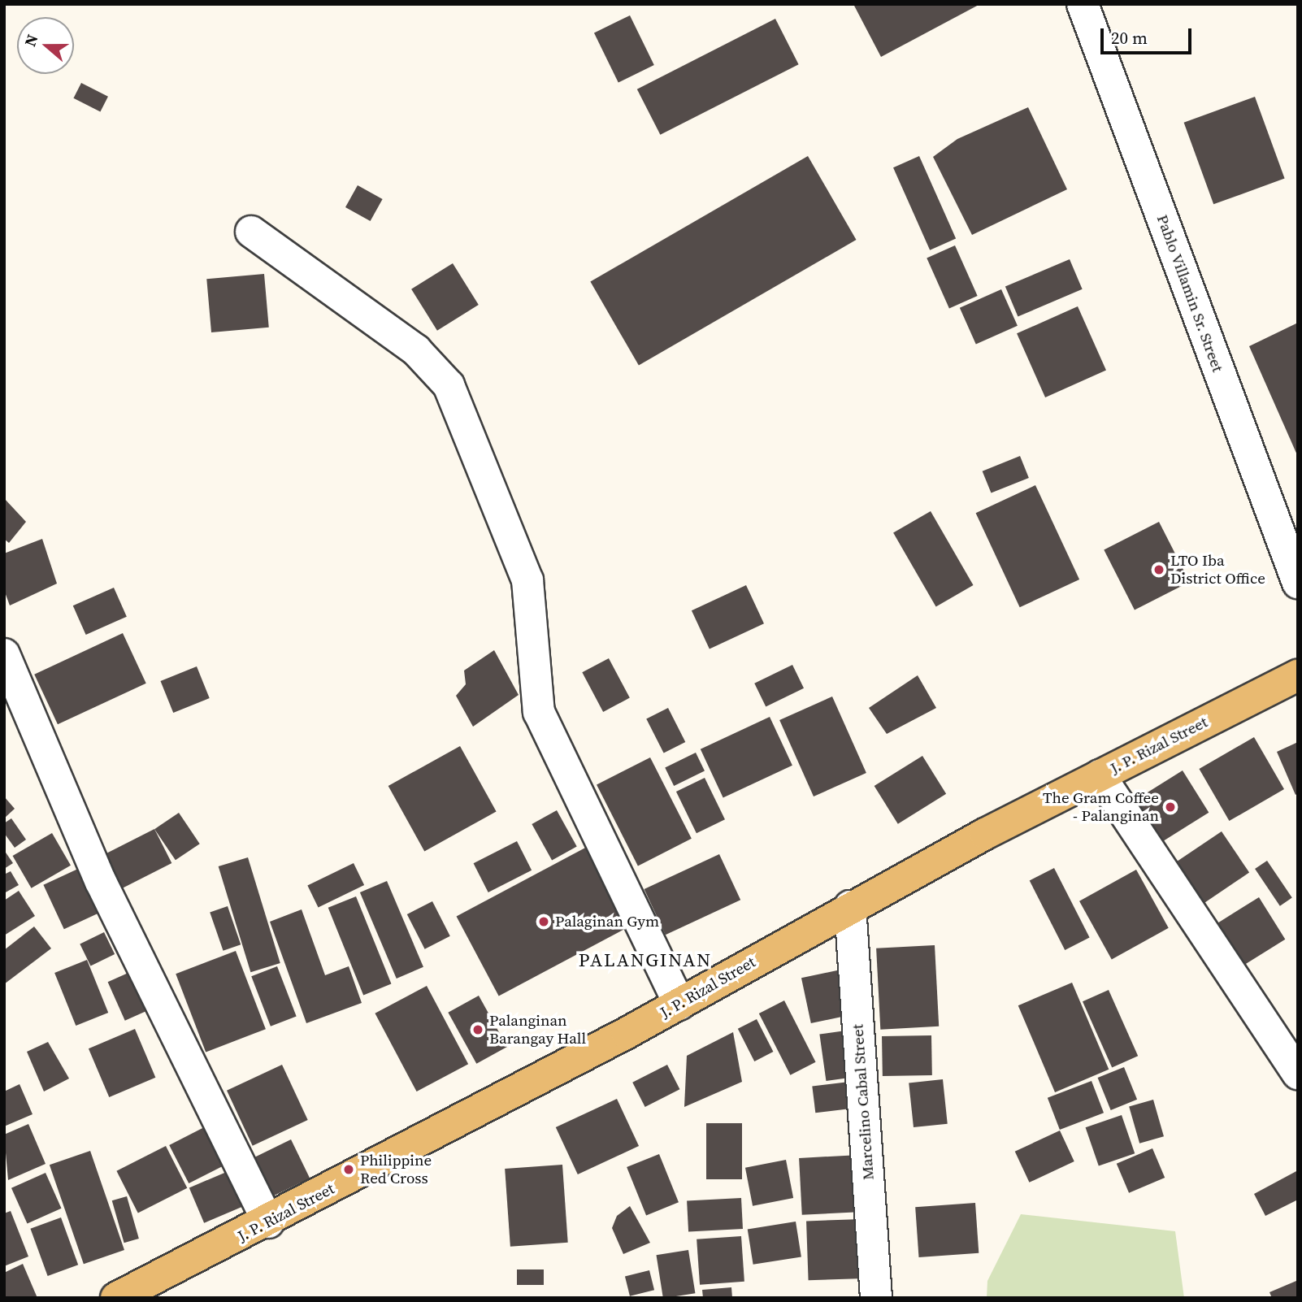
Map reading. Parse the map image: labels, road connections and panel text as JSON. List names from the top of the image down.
{
  "streets": {
    "main road": ["J. P. Rizal Street"],
    "street": ["Pablo Villamin Sr. Street", "Marcelino Cabal Street"]
  },
  "crossings": [
    ["J. P. Rizal Street", "Marcelino Cabal Street"]
  ],
  "districts": ["PALANGINAN"],
  "places": [
    "LTO Iba District Office",
    "The Gram Coffee - Palanginan",
    "Palaginan Gym",
    "Palanginan Barangay Hall",
    "Philippine Red Cross"
  ],
  "scale_bar": "20 m",
  "north": "left"
}
